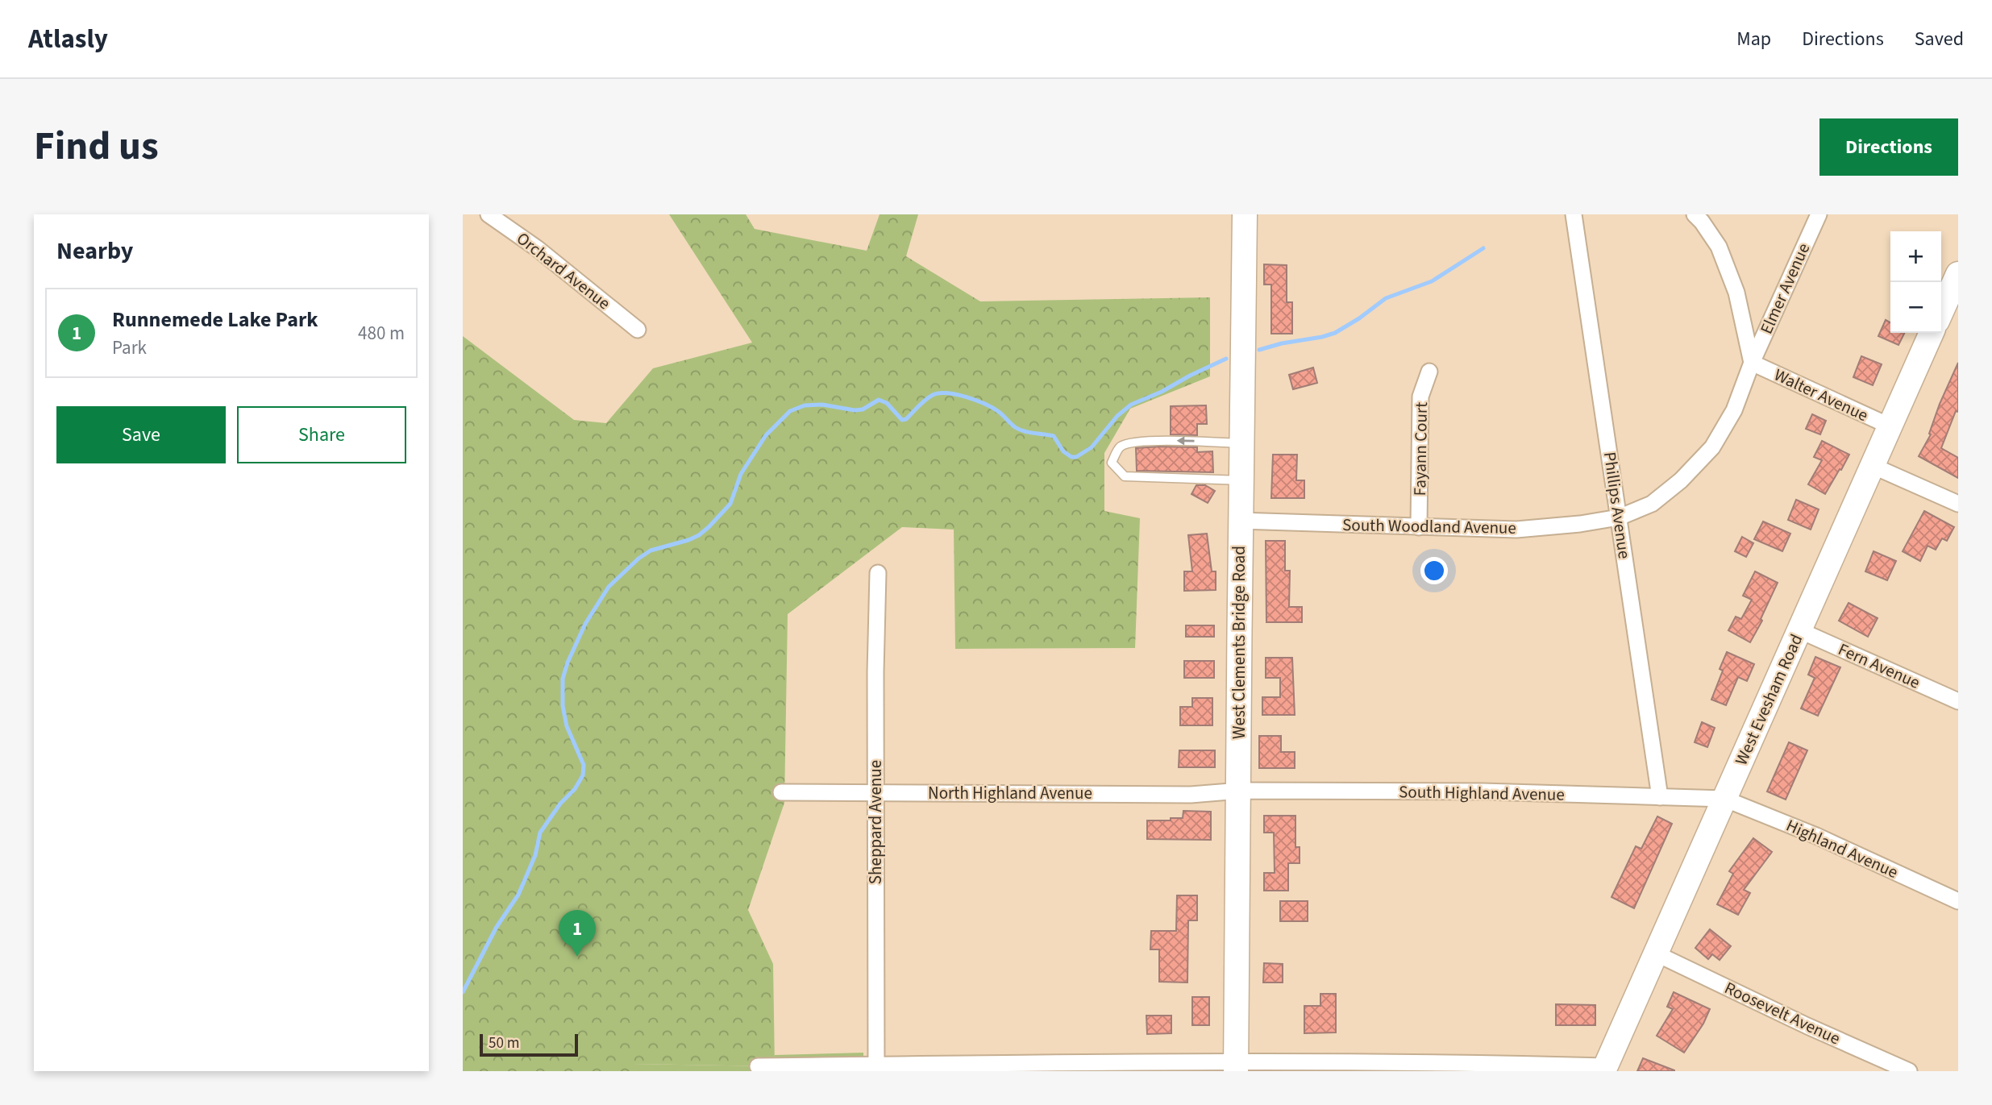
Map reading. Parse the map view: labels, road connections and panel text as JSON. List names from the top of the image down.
{
  "streets": {
    "main road": ["West Clements Bridge Road", "West Evesham Road"],
    "street": [
      "Orchard Avenue",
      "Elmer Avenue",
      "Walter Avenue",
      "Fayann Court",
      "Phillips Avenue",
      "South Woodland Avenue",
      "Fern Avenue",
      "North Highland Avenue",
      "South Highland Avenue",
      "Sheppard Avenue",
      "Highland Avenue",
      "Roosevelt Avenue"
    ]
  },
  "crossings": [
    ["Elmer Avenue", "Walter Avenue"],
    ["Elmer Avenue", "Phillips Avenue"],
    ["Elmer Avenue", "South Woodland Avenue"],
    ["Walter Avenue", "West Evesham Road"],
    ["Fayann Court", "South Woodland Avenue"],
    ["Phillips Avenue", "South Woodland Avenue"],
    ["Phillips Avenue", "South Highland Avenue"],
    ["South Woodland Avenue", "West Clements Bridge Road"],
    ["West Clements Bridge Road", "North Highland Avenue"],
    ["West Clements Bridge Road", "South Highland Avenue"],
    ["Fern Avenue", "West Evesham Road"],
    ["West Evesham Road", "South Highland Avenue"],
    ["West Evesham Road", "Highland Avenue"],
    ["West Evesham Road", "Roosevelt Avenue"],
    ["North Highland Avenue", "South Highland Avenue"],
    ["North Highland Avenue", "Sheppard Avenue"],
    ["South Highland Avenue", "Highland Avenue"]
  ],
  "scale_bar": "50 m",
  "page": {
    "header": "Atlasly",
    "nav": ["Map", "Directions", "Saved"],
    "title": "Find us",
    "buttons": [
      "Directions",
      ["Save", "Share"]
    ],
    "heading": "Nearby",
    "map_buttons": ["+", "−"],
    "list": [
      {
        "mark": "1",
        "name": "Runnemede Lake Park",
        "note": "Park",
        "value": "480 m"
      }
    ],
    "pins": "1",
    "scale": "50 m"
  }
}
